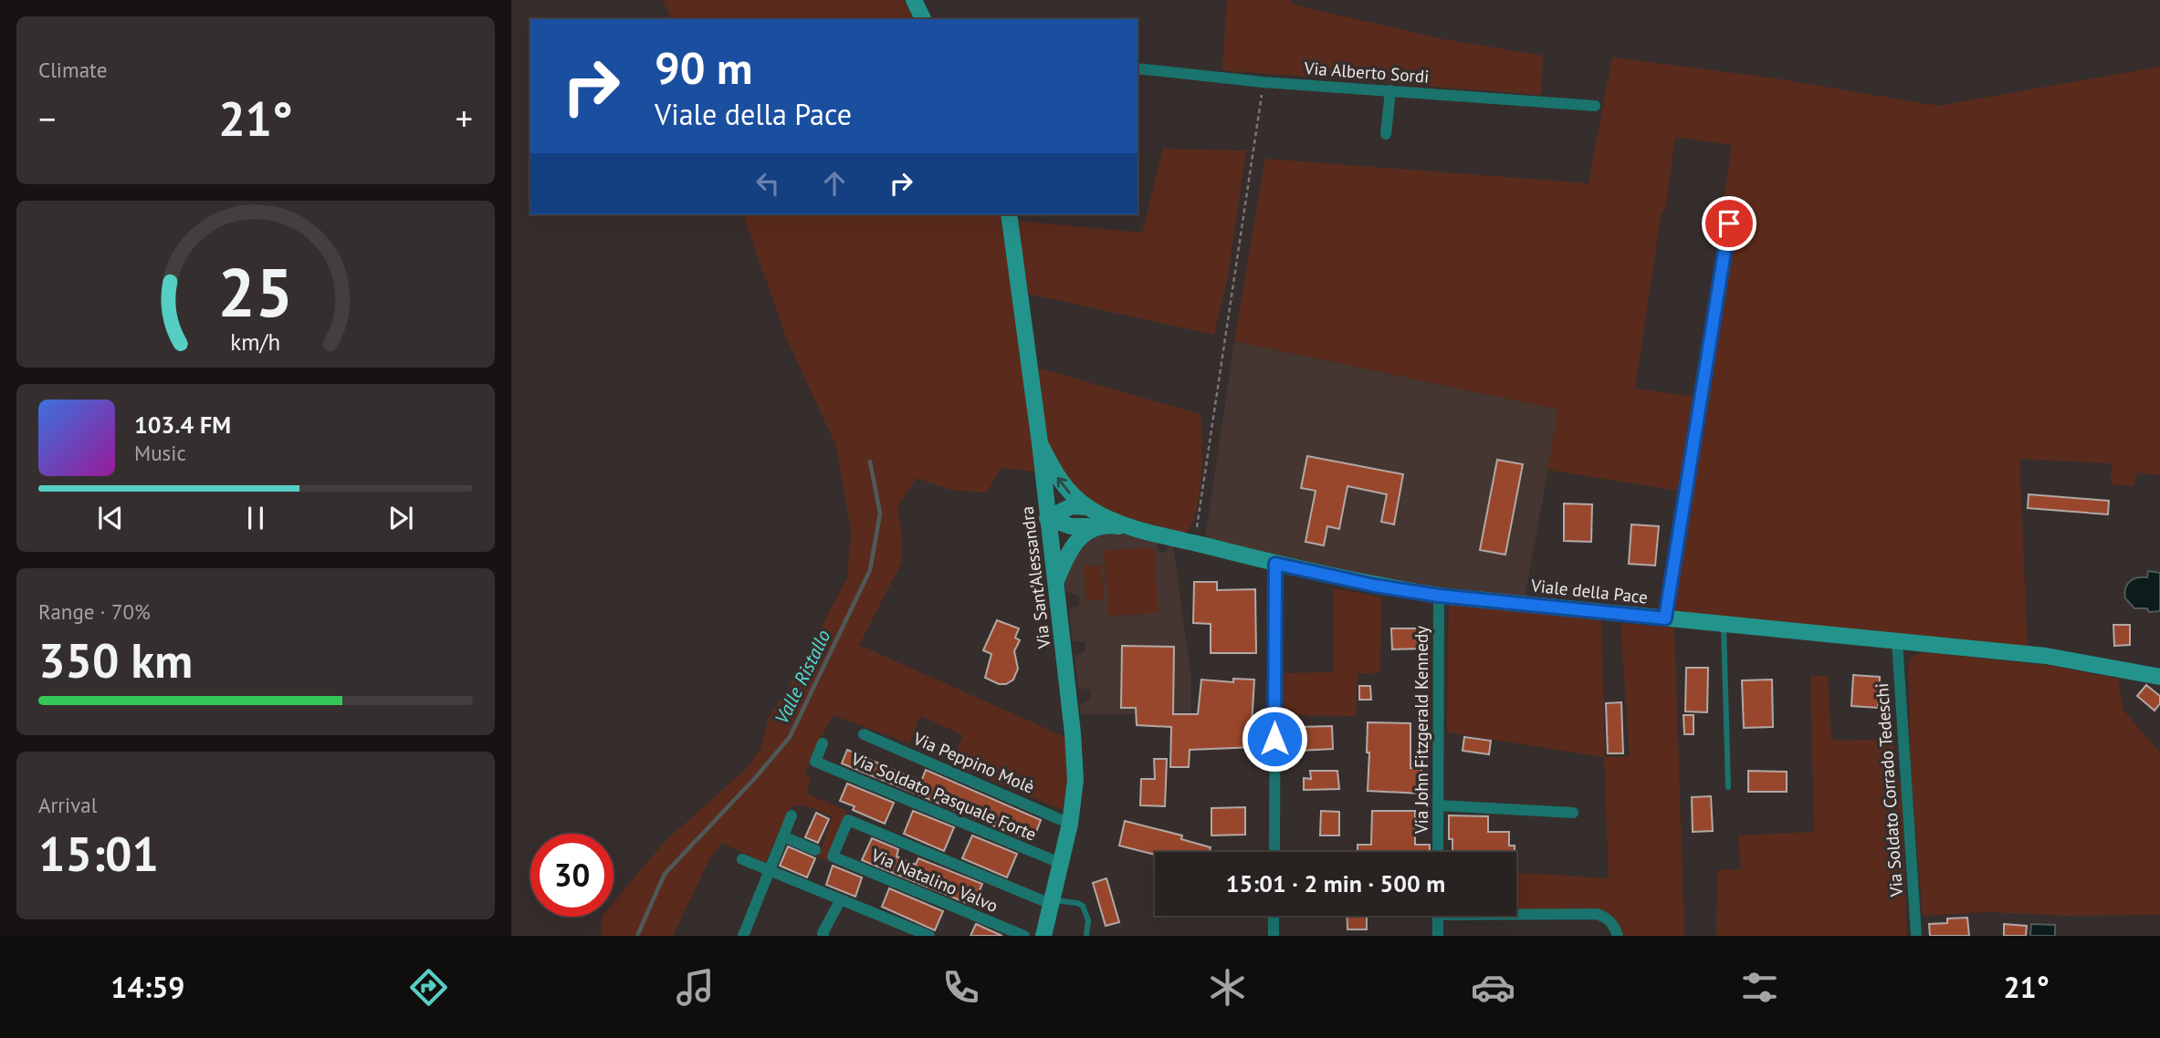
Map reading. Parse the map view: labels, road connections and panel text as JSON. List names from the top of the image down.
{
  "streets": {
    "street": [
      "Via Alberto Sordi",
      "Via Sant'Alessandra",
      "Viale della Pace",
      "Via John Fitzgerald Kennedy",
      "Via Peppino Molè",
      "Via Soldato Corrado Tedeschi",
      "Via Soldato Pasquale Forte",
      "Via Natalino Valvo"
    ]
  },
  "crossings": [
    ["Via Sant'Alessandra", "Via Peppino Molè"],
    ["Via Sant'Alessandra", "Via Soldato Pasquale Forte"],
    ["Via Sant'Alessandra", "Via Natalino Valvo"],
    ["Viale della Pace", "Via John Fitzgerald Kennedy"],
    ["Viale della Pace", "Via Soldato Corrado Tedeschi"]
  ],
  "water": ["Valle Ristallo"],
  "page": {
    "tile": [
      "Climate",
      ["Range · 70%", "350 km"],
      ["Arrival", "15:01"]
    ],
    "turn": ["90 m", "Viale della Pace"],
    "heat": ["−", "21°", "+"],
    "song": ["103.4 FM", "Music"],
    "limit": "30",
    "trip": "15:01 · 2 min · 500 m",
    "tabs": ["14:59", "21°"],
    "gauge": ["25", "km/h"]
  }
}
